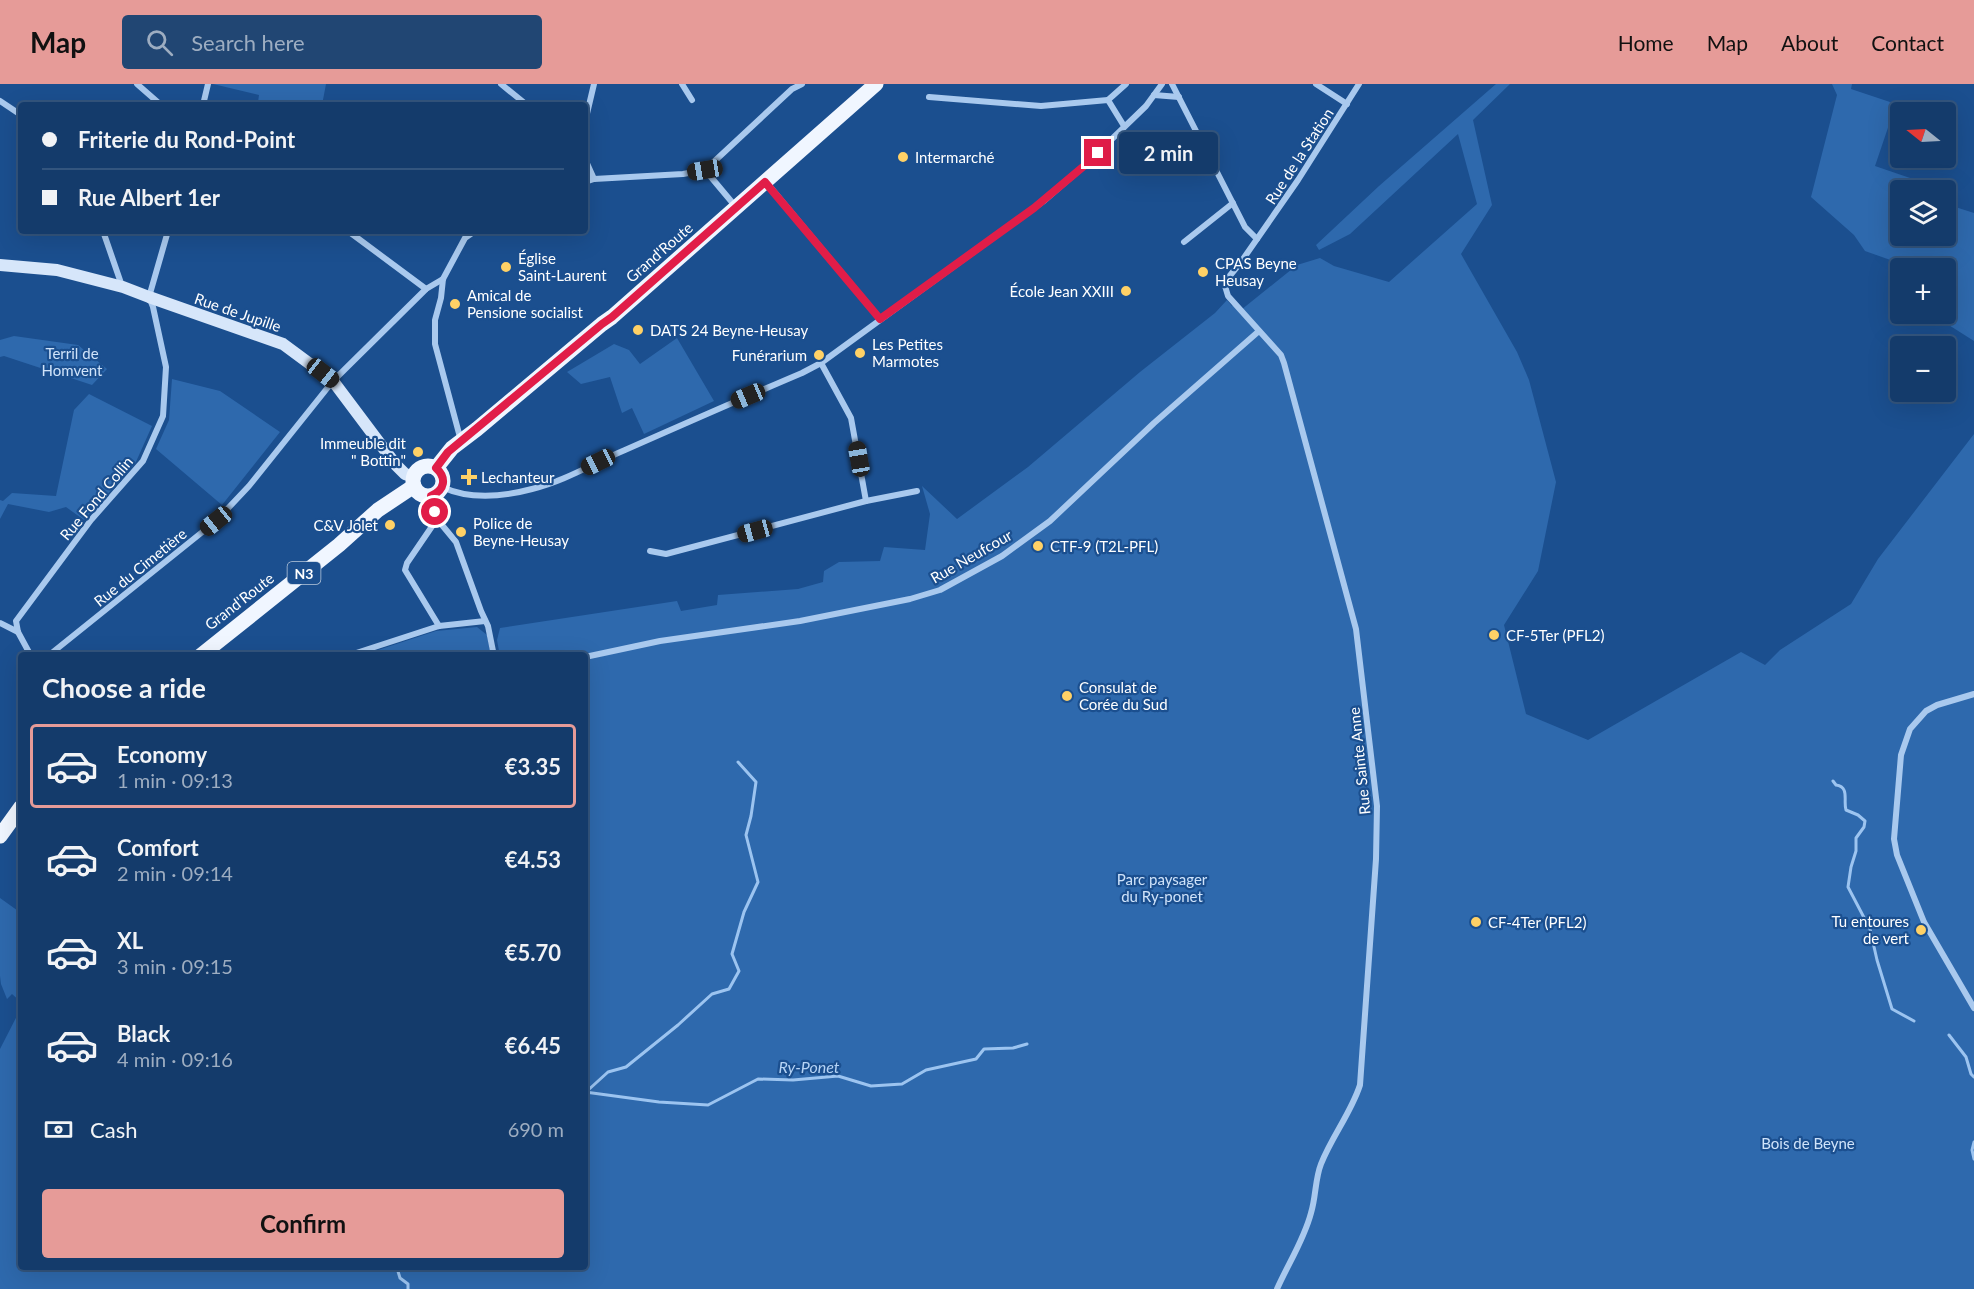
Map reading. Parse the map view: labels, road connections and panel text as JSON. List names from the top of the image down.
{
  "streets": {
    "main road": ["Grand'Route", "N3"],
    "street": [
      "Rue de la Station",
      "Rue de Jupille",
      "Rue Fond Collin",
      "Rue Neufcour",
      "Rue du Cimetière",
      "Rue Sainte Anne"
    ]
  },
  "crossings": [
    ["Rue de la Station", "Rue Sainte Anne"],
    ["Grand'Route", "Rue de Jupille"],
    ["Rue de Jupille", "Rue Fond Collin"],
    ["Rue de Jupille", "Rue du Cimetière"],
    ["Rue Neufcour", "Rue Sainte Anne"]
  ],
  "water": ["Ry-Ponet"],
  "parks": ["Terril de Homvent", "Parc paysager du Ry-ponet", "Bois de Beyne"],
  "places": {
    "other": [
      "Intermarché",
      "Église Saint-Laurent",
      "CPAS Beyne Heusay",
      "École Jean XXIII",
      "Amical de Pensione socialist",
      "DATS 24 Beyne-Heusay",
      "Les Petites Marmotes",
      "Funérarium",
      "Immeuble dit \" Bottin\"",
      "C&V Jolet",
      "Police de Beyne-Heusay",
      "CTF-9 (T2L-PFL)",
      "CF-5Ter (PFL2)",
      "Consulat de Corée du Sud",
      "CF-4Ter (PFL2)",
      "Tu entoures de vert"
    ],
    "health": ["Lechanteur"]
  },
  "north": "left",
  "page": {
    "header": "Map",
    "search": "Search here",
    "nav": [
      "Home",
      "Map",
      "About",
      "Contact"
    ],
    "map_buttons": ["+", "−"],
    "banner": ["Friterie du Rond-Point", "Rue Albert 1er"],
    "bubble": "2 min",
    "heading": "Choose a ride",
    "list": [
      {
        "name": "Economy",
        "note": "1 min · 09:13",
        "value": "€3.35"
      },
      {
        "name": "Comfort",
        "note": "2 min · 09:14",
        "value": "€4.53"
      },
      {
        "name": "XL",
        "note": "3 min · 09:15",
        "value": "€5.70"
      },
      {
        "name": "Black",
        "note": "4 min · 09:16",
        "value": "€6.45"
      }
    ],
    "pay": ["Cash", "690 m"],
    "buttons": "Confirm"
  }
}
